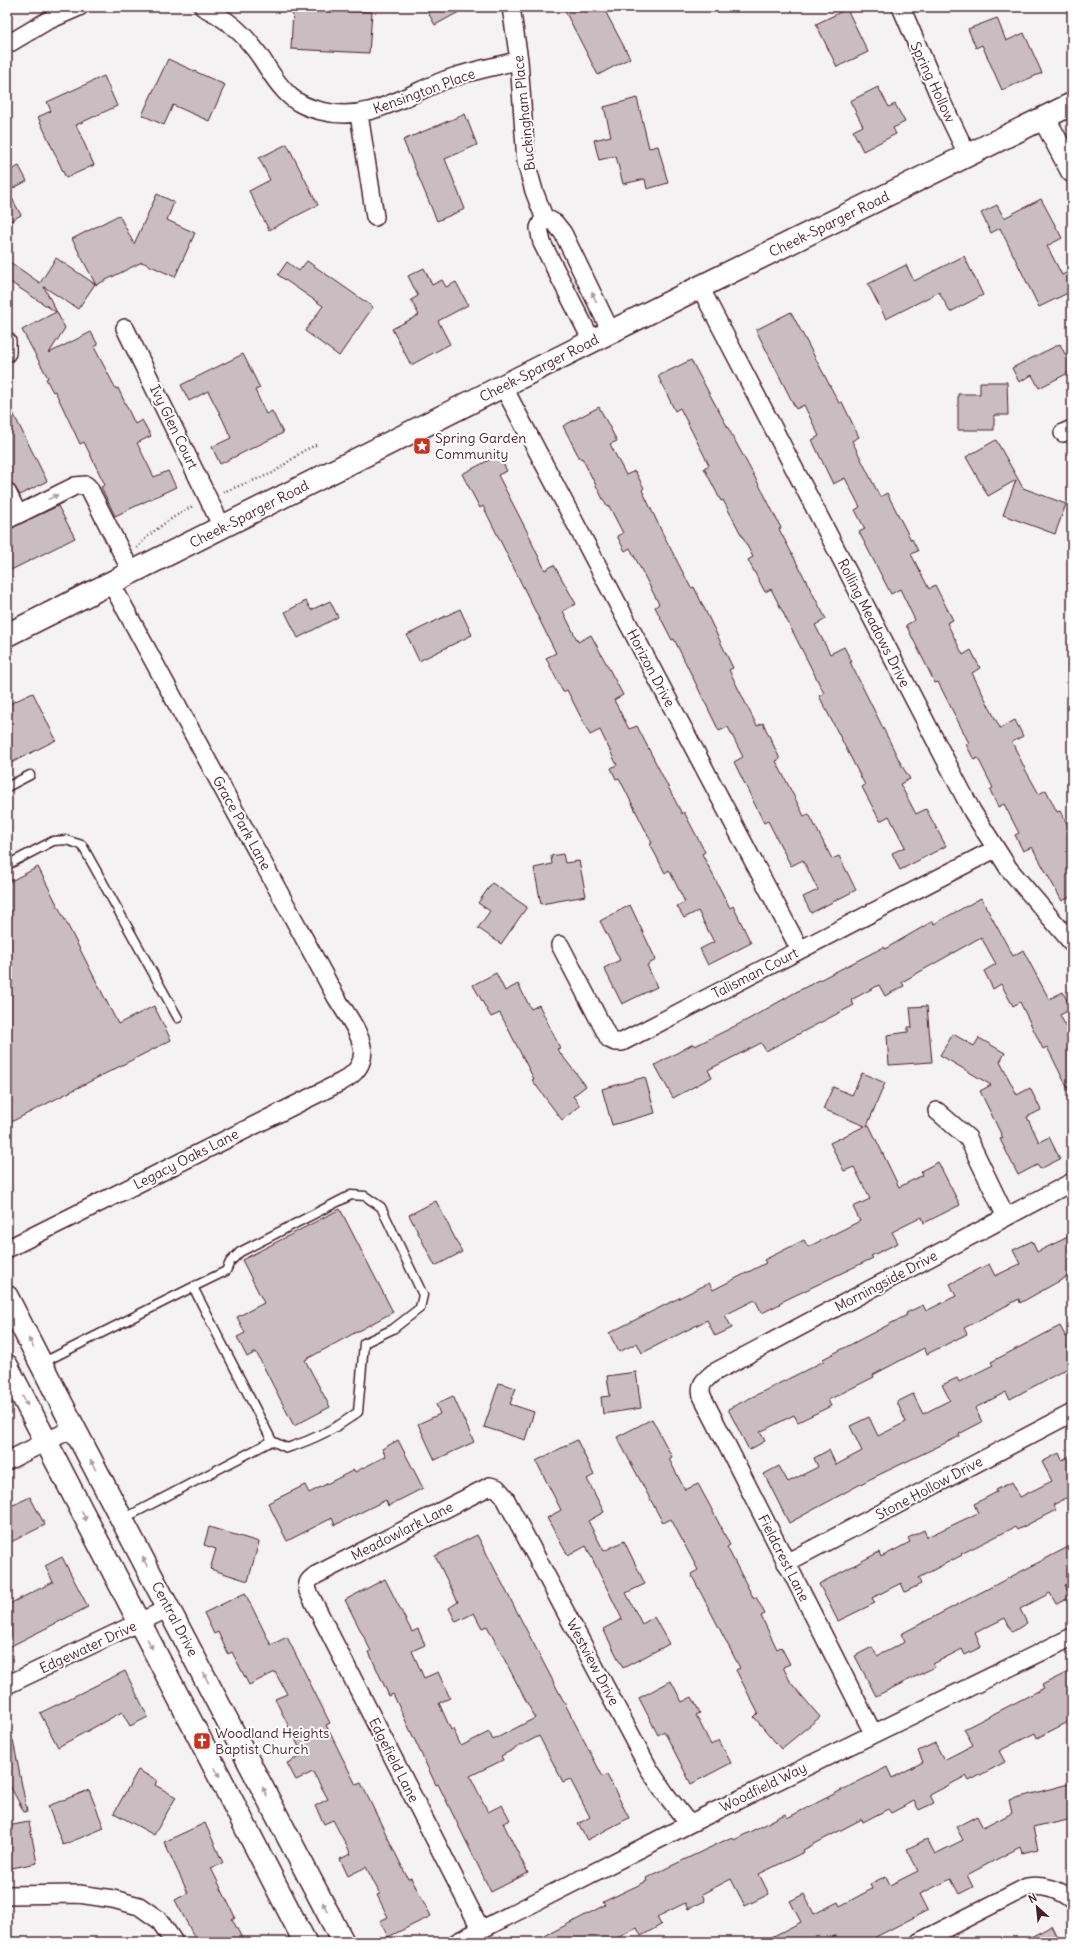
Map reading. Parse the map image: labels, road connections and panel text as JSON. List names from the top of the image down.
{
  "streets": {
    "main road": ["Cheek-Sparger Road", "Central Drive"],
    "street": [
      "Spring Hollow",
      "Kensington Place",
      "Buckingham Place",
      "Ivy Glen Court",
      "Rolling Meadows Drive",
      "Horizon Drive",
      "Grace Park Lane",
      "Talisman Court",
      "Legacy Oaks Lane",
      "Morningside Drive",
      "Stone Hollow Drive",
      "Meadowlark Lane",
      "Fieldcrest Lane",
      "Edgewater Drive",
      "Westview Drive",
      "Edgefield Lane",
      "Woodfield Way"
    ]
  },
  "crossings": [
    ["Spring Hollow", "Cheek-Sparger Road"],
    ["Kensington Place", "Buckingham Place"],
    ["Cheek-Sparger Road", "Ivy Glen Court"],
    ["Cheek-Sparger Road", "Rolling Meadows Drive"],
    ["Cheek-Sparger Road", "Horizon Drive"],
    ["Cheek-Sparger Road", "Grace Park Lane"],
    ["Rolling Meadows Drive", "Talisman Court"],
    ["Horizon Drive", "Talisman Court"],
    ["Grace Park Lane", "Legacy Oaks Lane"],
    ["Morningside Drive", "Fieldcrest Lane"],
    ["Stone Hollow Drive", "Fieldcrest Lane"],
    ["Meadowlark Lane", "Westview Drive"],
    ["Meadowlark Lane", "Edgefield Lane"],
    ["Fieldcrest Lane", "Woodfield Way"],
    ["Central Drive", "Edgewater Drive"],
    ["Westview Drive", "Woodfield Way"],
    ["Edgefield Lane", "Woodfield Way"]
  ],
  "places": {
    "place": ["Spring Garden Community"],
    "church": ["Woodland Heights Baptist Church"]
  },
  "north": "top left"
}
